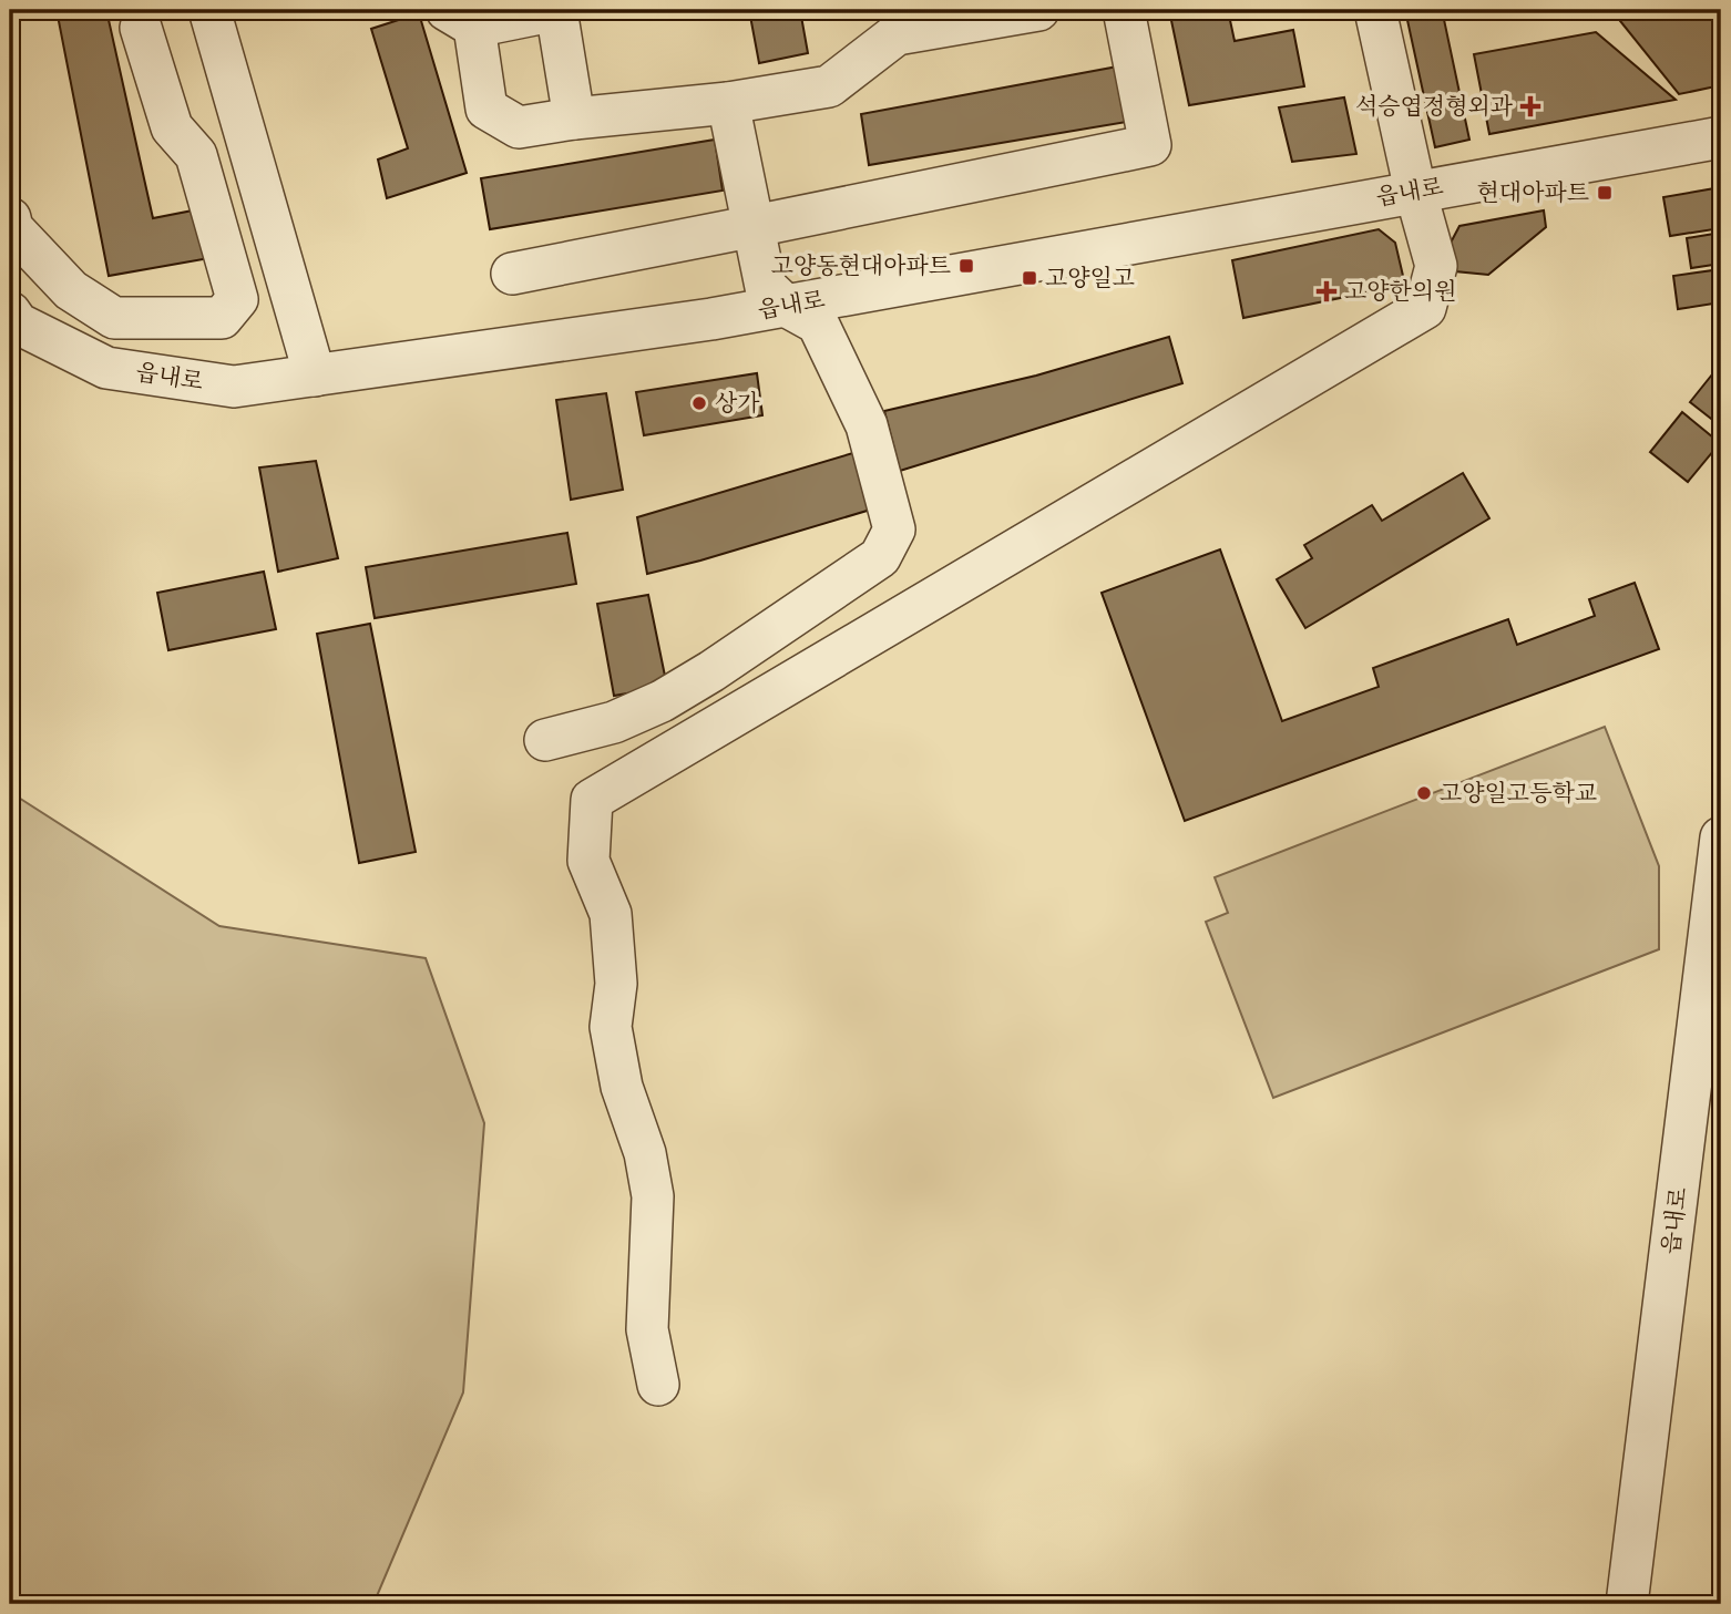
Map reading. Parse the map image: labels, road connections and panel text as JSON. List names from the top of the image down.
{
  "streets": {
    "street": ["읍내로"]
  },
  "places": {
    "health": ["석승엽정형외과", "고양한의원"],
    "transit": ["현대아파트", "고양동현대아파트", "고양일고"],
    "other": ["상가", "고양일고등학교"]
  }
}
